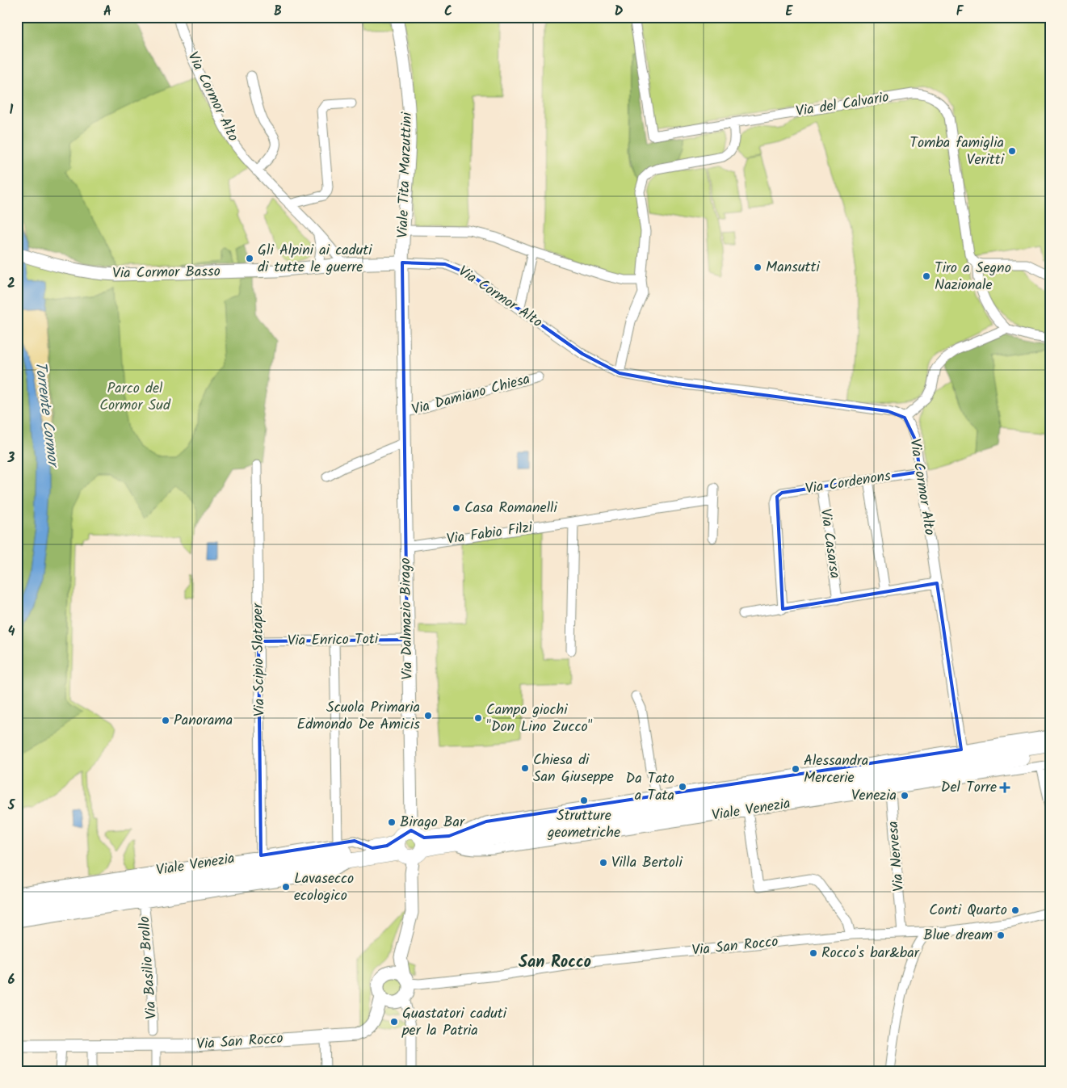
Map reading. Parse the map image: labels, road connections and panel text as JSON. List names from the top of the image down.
{
  "streets": {
    "main road": ["Viale Venezia"],
    "street": [
      "Via Cormor Alto",
      "Via del Calvario",
      "Viale Tita Marzuttini",
      "Via Cormor Basso",
      "Via Damiano Chiesa",
      "Via Cordenons",
      "Via Fabio Filzi",
      "Via Casarsa",
      "Via Dalmazio Birago",
      "Via Enrico Toti",
      "Via Scipio Slataper",
      "Via Nervesa",
      "Via San Rocco",
      "Via Basilio Brollo"
    ]
  },
  "crossings": [
    ["Via Cormor Alto", "Viale Tita Marzuttini"],
    ["Via Cormor Alto", "Via Cormor Basso"],
    ["Via Cormor Alto", "Via Cordenons"],
    ["Via Cormor Alto", "Via Dalmazio Birago"],
    ["Via Cormor Alto", "Viale Venezia"],
    ["Viale Tita Marzuttini", "Via Dalmazio Birago"],
    ["Via Damiano Chiesa", "Via Dalmazio Birago"],
    ["Via Cordenons", "Via Casarsa"],
    ["Via Fabio Filzi", "Via Dalmazio Birago"],
    ["Via Dalmazio Birago", "Via Enrico Toti"],
    ["Via Dalmazio Birago", "Viale Venezia"],
    ["Via Enrico Toti", "Via Scipio Slataper"],
    ["Via Scipio Slataper", "Viale Venezia"],
    ["Viale Venezia", "Via Nervesa"],
    ["Viale Venezia", "Via Basilio Brollo"],
    ["Via Nervesa", "Via San Rocco"]
  ],
  "districts": ["San Rocco"],
  "water": ["Torrente Cormor"],
  "parks": ["Parco del Cormor Sud"],
  "places": {
    "other": [
      "Tomba famiglia Veritti",
      "Gli Alpini ai caduti di tutte le guerre",
      "Mansutti",
      "Tiro a Segno Nazionale",
      "Casa Romanelli",
      "Scuola Primaria Edmondo De Amicis",
      "Campo giochi \"Don Lino Zucco\"",
      "Panorama",
      "Chiesa di San Giuseppe",
      "Alessandra Mercerie",
      "Da Tato a Tata",
      "Venezia",
      "Strutture geometriche",
      "Birago Bar",
      "Villa Bertoli",
      "Lavasecco ecologico",
      "Conti Quarto",
      "Blue dream",
      "Rocco's bar&bar",
      "Guastatori caduti per la Patria"
    ],
    "health": ["Del Torre"]
  },
  "grid": {
    "columns": [
      "A",
      "B",
      "C",
      "D",
      "E",
      "F"
    ],
    "rows": [
      "1",
      "2",
      "3",
      "4",
      "5",
      "6"
    ]
  }
}
